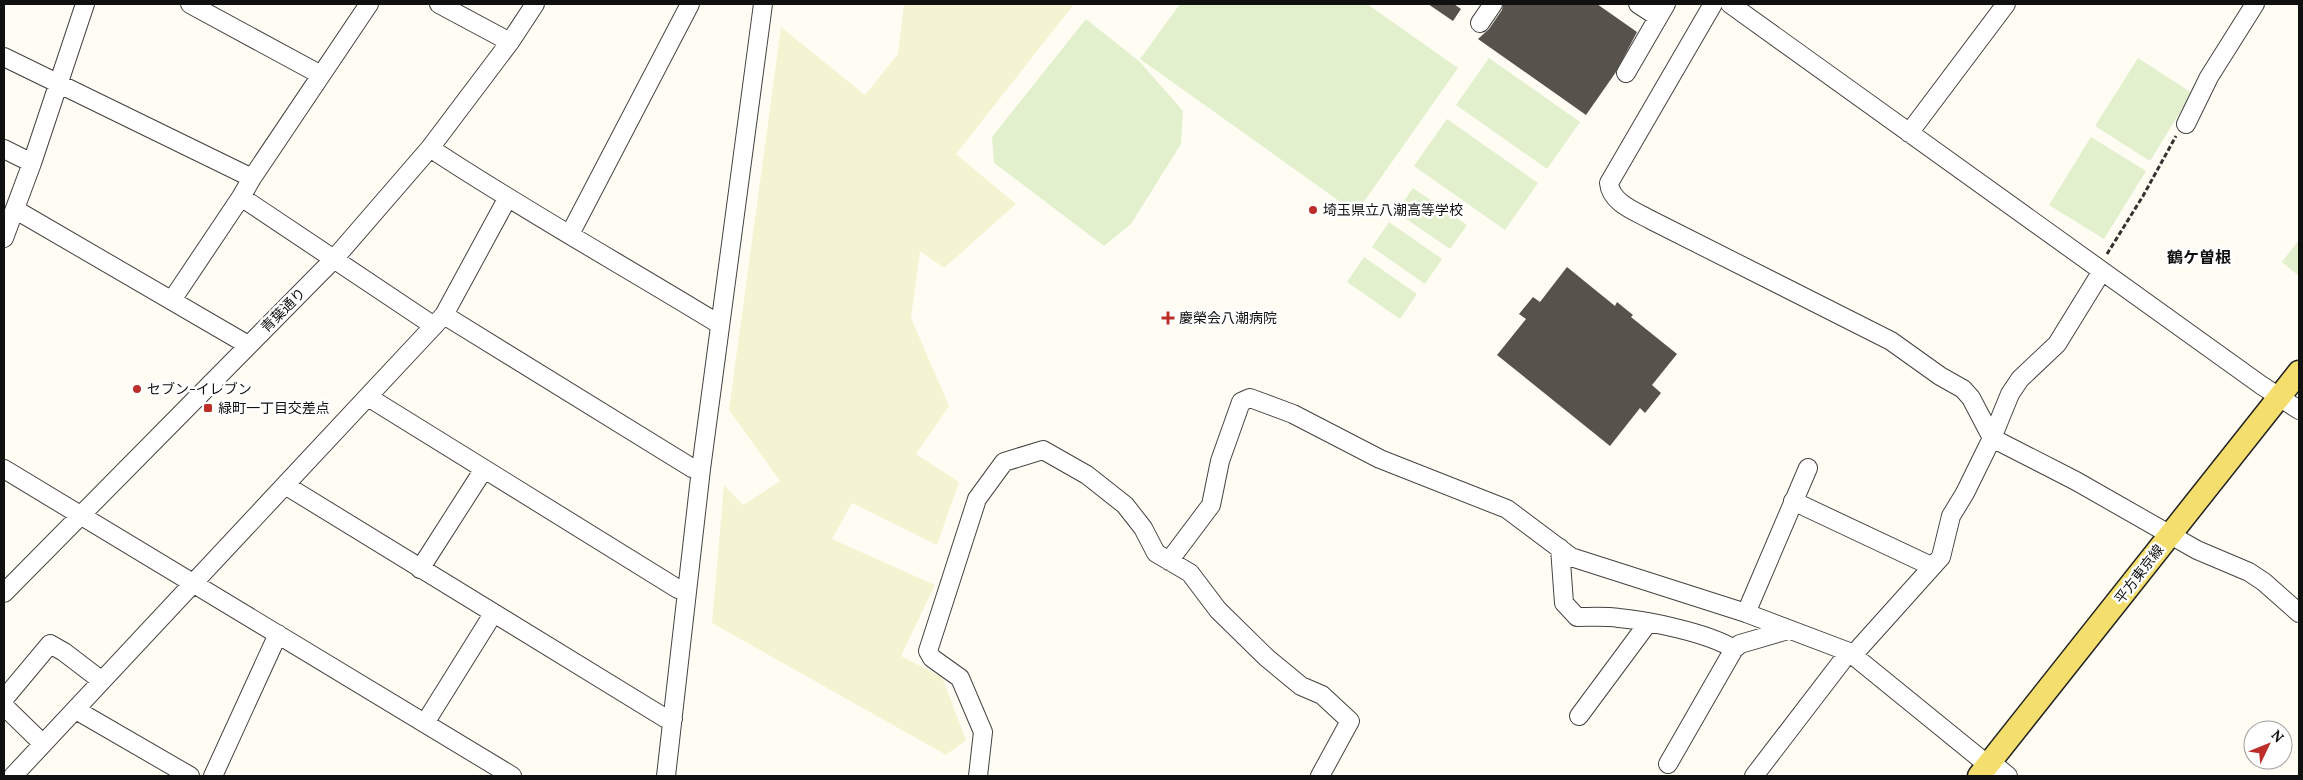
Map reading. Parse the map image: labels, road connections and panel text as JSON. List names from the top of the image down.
{
  "streets": {
    "main road": ["平方東京線"],
    "street": ["青葉通り"]
  },
  "districts": ["鶴ケ曽根"],
  "places": {
    "other": ["埼玉県立八潮高等学校", "セブン-イレブン"],
    "health": ["慶榮会八潮病院"],
    "transit": ["緑町一丁目交差点"]
  },
  "north": "top right"
}
